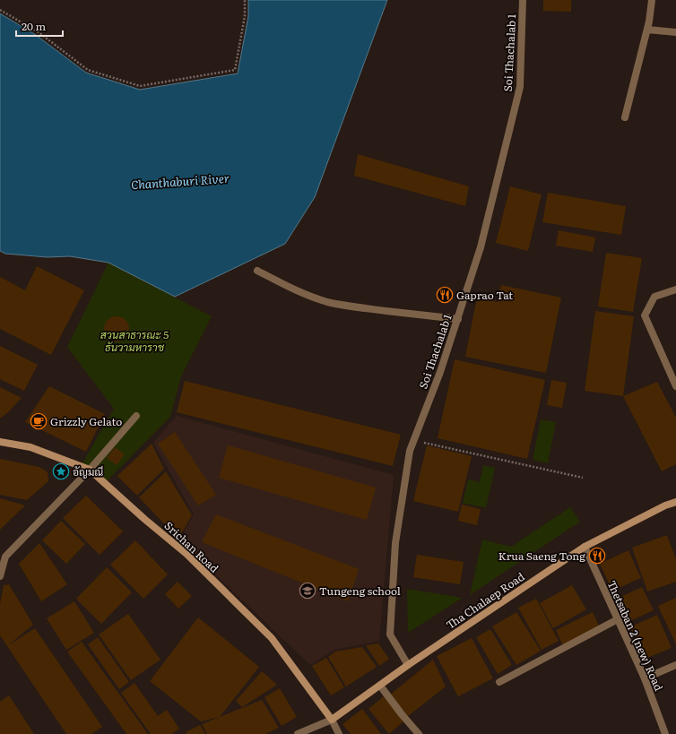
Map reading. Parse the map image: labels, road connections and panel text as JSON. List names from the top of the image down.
{
  "streets": {
    "main road": ["Srichan Road", "Tha Chalaep Road"],
    "street": ["Soi Thachalab 1", "Thetsaban 2 (new) Road"]
  },
  "crossings": [
    ["Soi Thachalab 1", "Tha Chalaep Road"],
    ["Srichan Road", "Tha Chalaep Road"],
    ["Tha Chalaep Road", "Thetsaban 2 (new) Road"]
  ],
  "water": ["Chanthaburi River"],
  "parks": ["สวนสาธารณะ 5 ธันวามหาราช"],
  "places": {
    "restaurant": ["Gaprao Tat", "Krua Saeng Tong"],
    "cafe": ["Grizzly Gelato"],
    "place": ["อัญมณี"],
    "school or university": ["Tungeng school"]
  },
  "scale_bar": "20 m"
}
